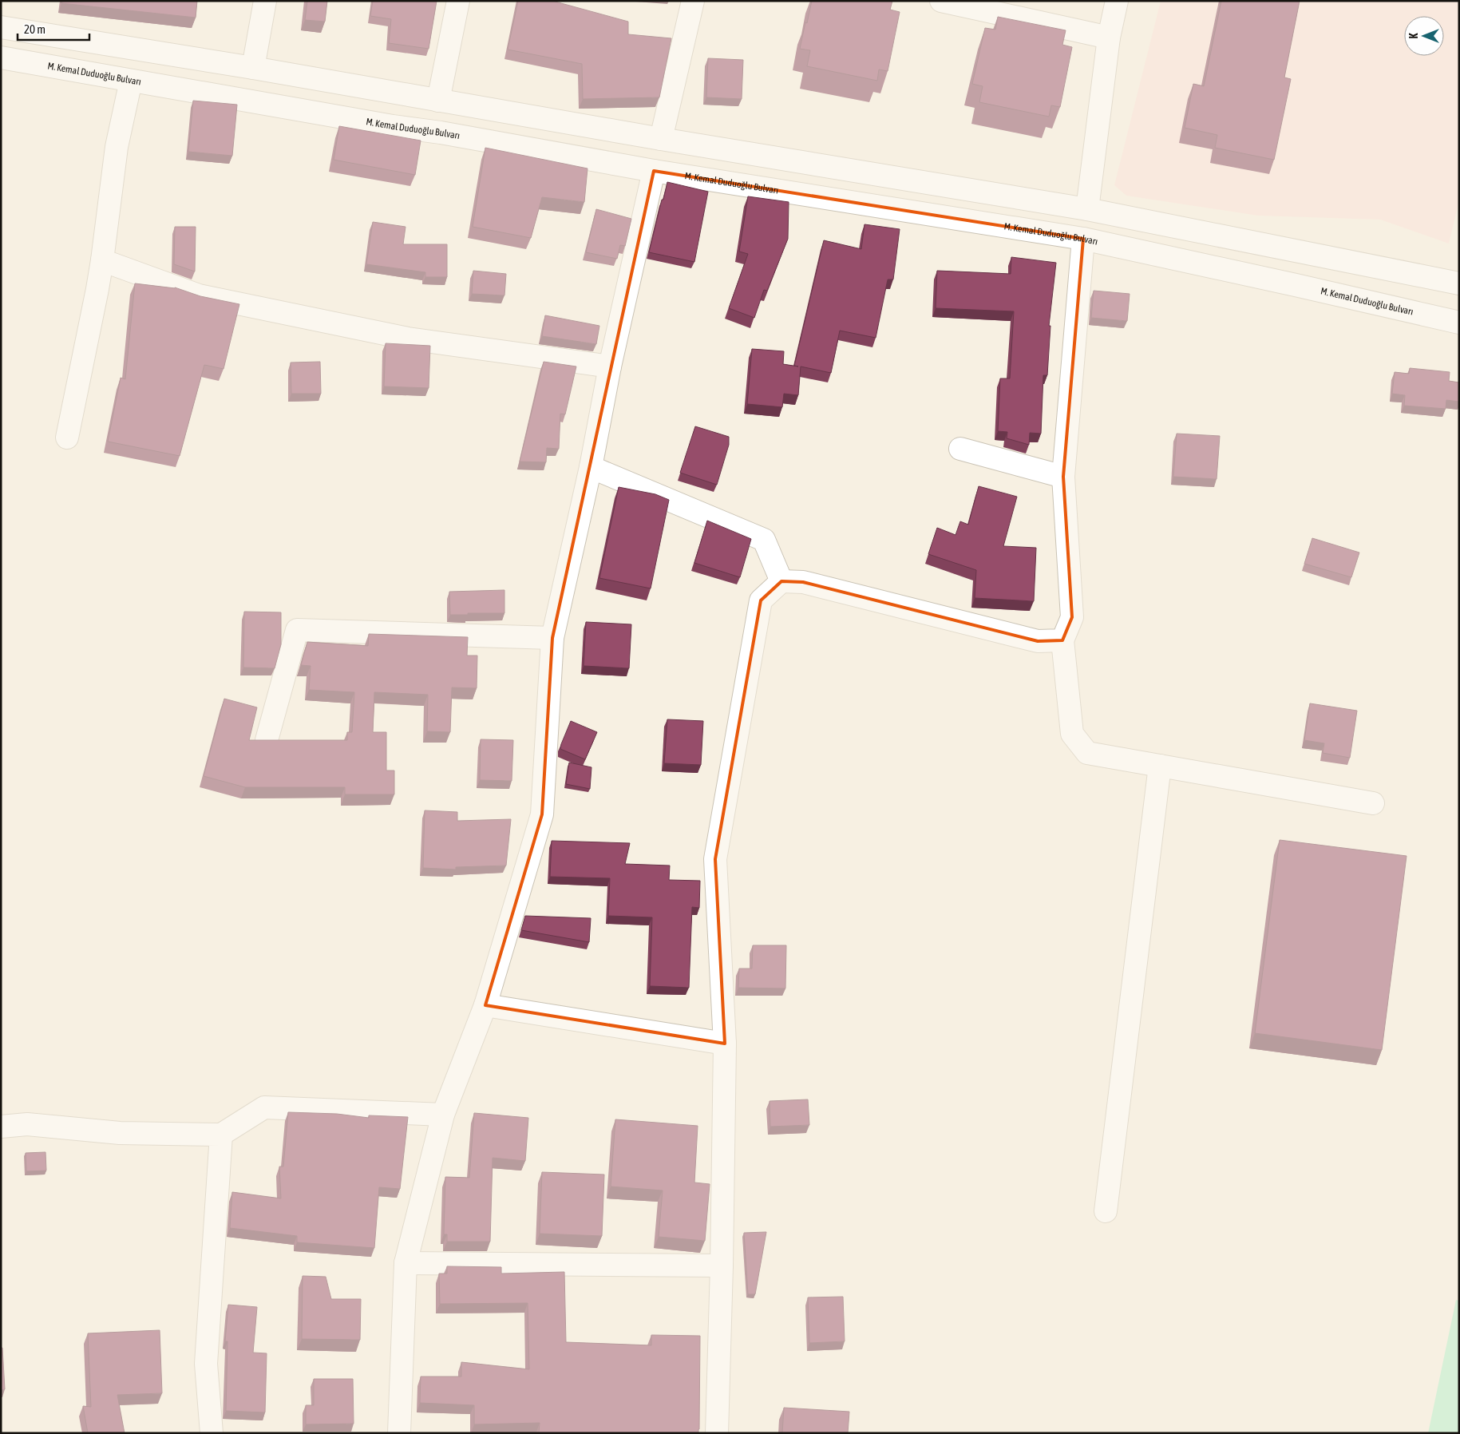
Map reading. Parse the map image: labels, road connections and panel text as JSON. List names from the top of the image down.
{
  "streets": {
    "street": ["M. Kemal Duduoğlu Bulvarı"]
  },
  "scale_bar": "20 m",
  "north": "left"
}
